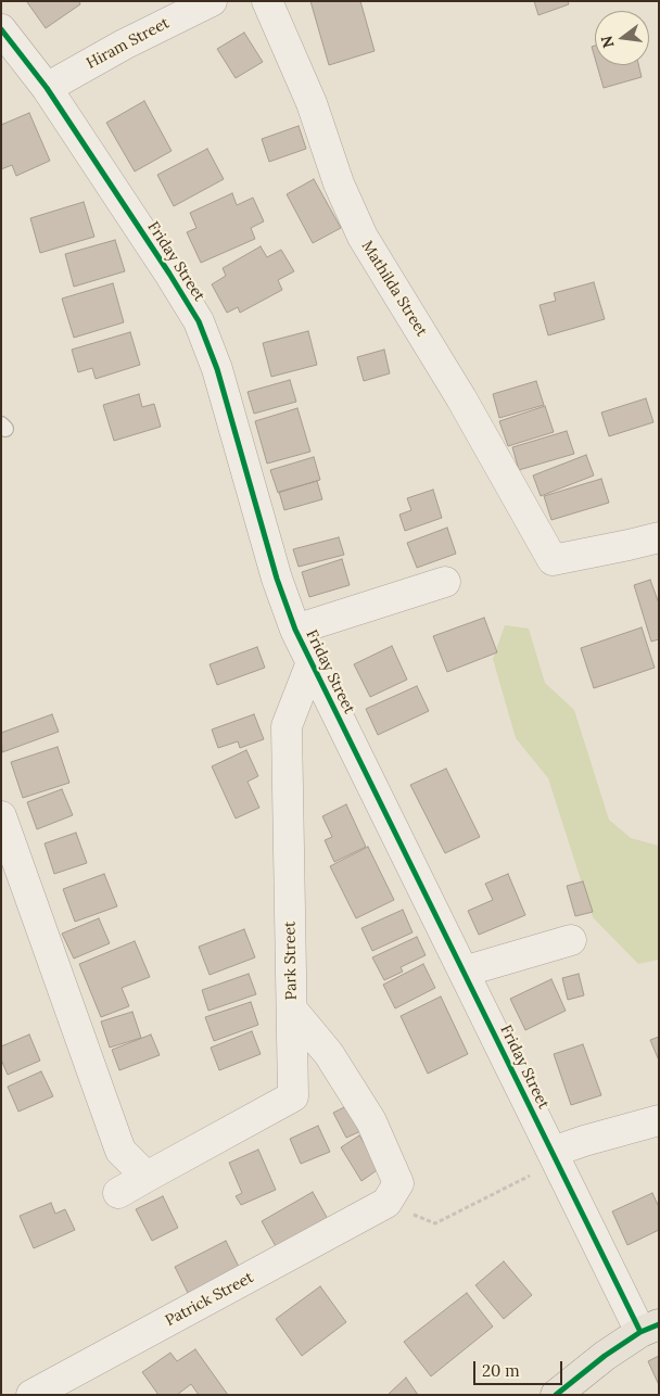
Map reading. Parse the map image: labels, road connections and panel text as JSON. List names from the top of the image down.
{
  "streets": {
    "street": [
      "Hiram Street",
      "Friday Street",
      "Mathilda Street",
      "Park Street",
      "Patrick Street"
    ]
  },
  "crossings": [
    ["Hiram Street", "Friday Street"],
    ["Friday Street", "Park Street"]
  ],
  "scale_bar": "20 m",
  "north": "left"
}
